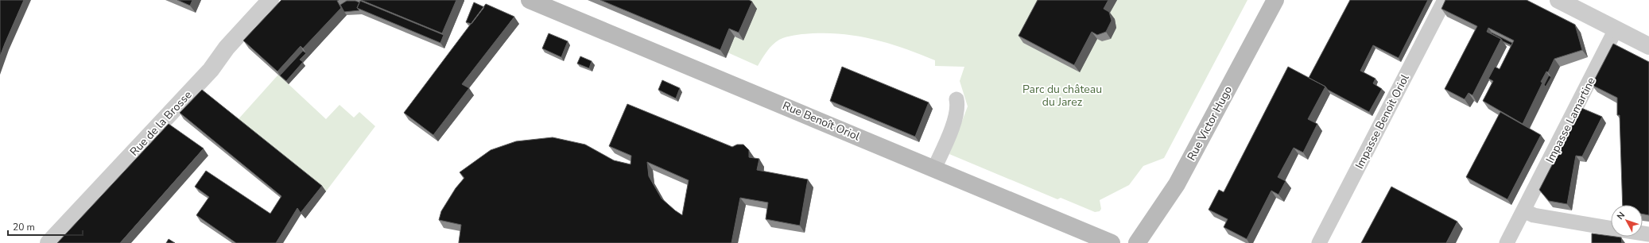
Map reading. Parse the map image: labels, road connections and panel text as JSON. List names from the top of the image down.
{
  "streets": {
    "main road": ["Rue Benoît Oriol", "Rue Victor Hugo"],
    "street": ["Rue de la Brosse"],
    "lane": ["Impasse Lamartine", "Impasse Benoit Oriol"]
  },
  "parks": ["Parc du château du Jarez"],
  "scale_bar": "20 m",
  "north": "top left"
}
